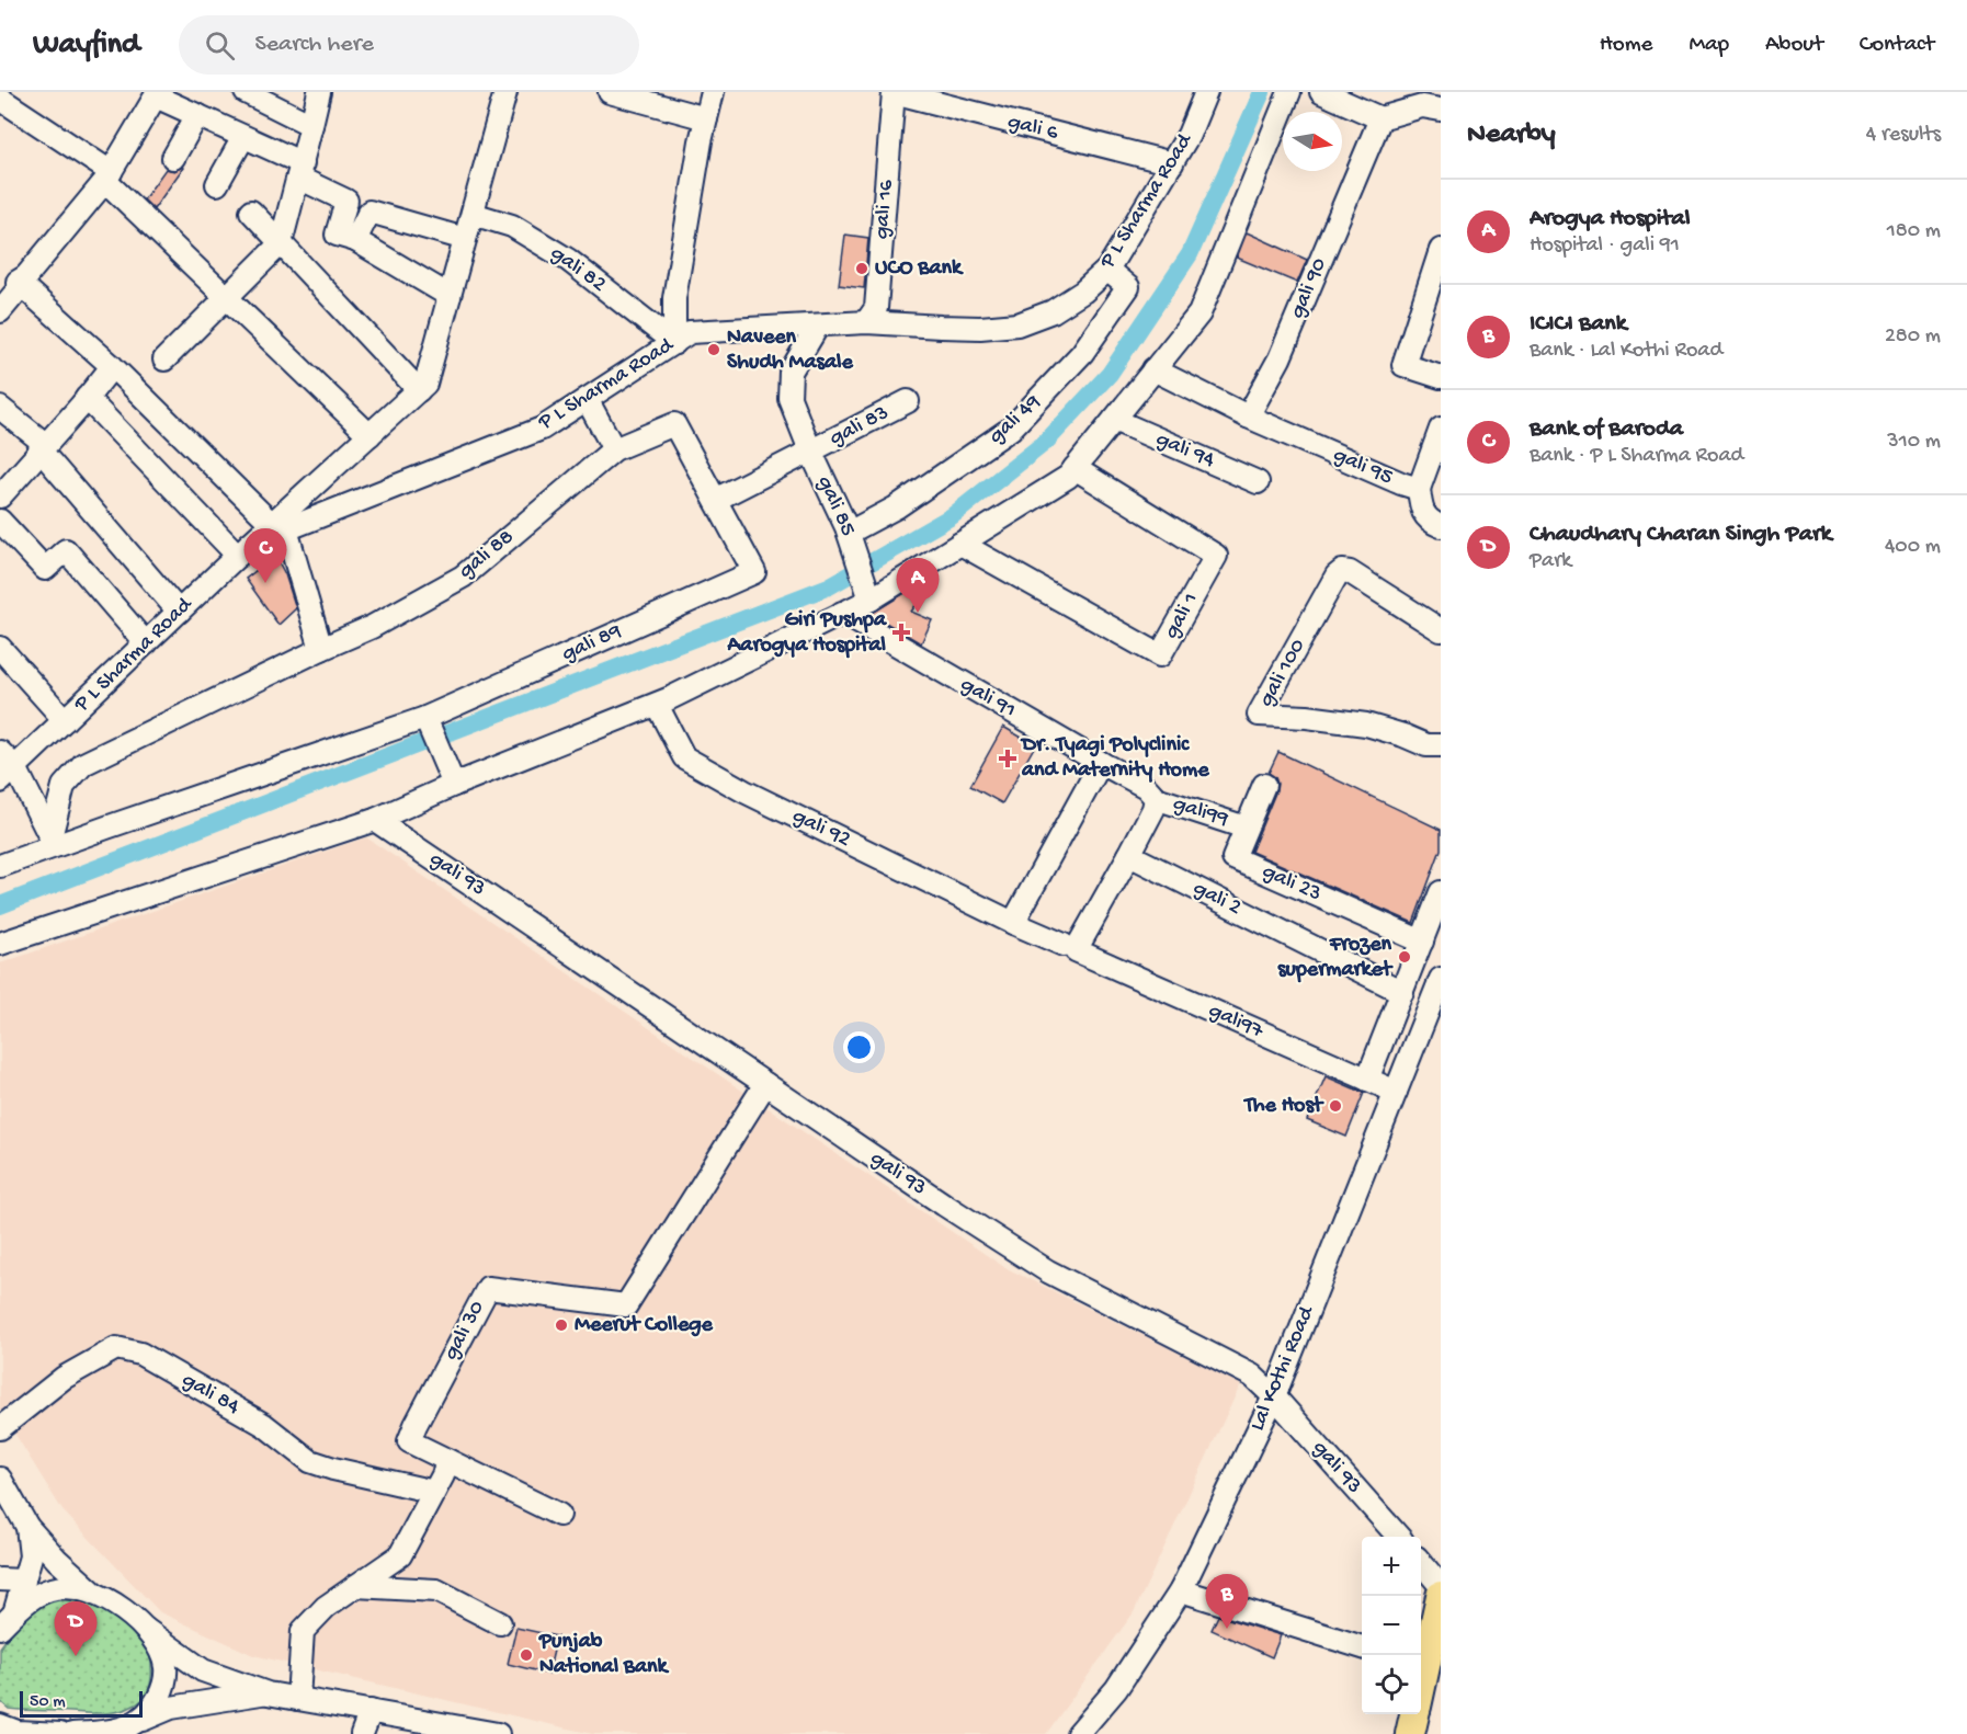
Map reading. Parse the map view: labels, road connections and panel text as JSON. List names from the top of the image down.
{
  "streets": {
    "street": [
      "gali 6",
      "P L Sharma Road",
      "gali 16",
      "gali 82",
      "gali 90",
      "gali 49",
      "gali 83",
      "gali 94",
      "gali 95",
      "gali 85",
      "gali 88",
      "gali 1",
      "gali 89",
      "gali 100",
      "gali 91",
      "gali99",
      "gali 92",
      "gali 93",
      "gali 23",
      "gali 2",
      "gali97",
      "gali 30",
      "Lal Kothi Road",
      "gali 84"
    ]
  },
  "crossings": [
    ["gali 6", "P L Sharma Road"],
    ["gali 6", "gali 16"],
    ["P L Sharma Road", "gali 16"],
    ["P L Sharma Road", "gali 82"],
    ["P L Sharma Road", "gali 49"],
    ["P L Sharma Road", "gali 85"],
    ["P L Sharma Road", "gali 88"],
    ["gali 90", "gali 95"],
    ["gali 49", "gali 85"],
    ["gali 83", "gali 85"],
    ["gali 83", "gali 88"],
    ["gali 83", "gali 89"],
    ["gali 88", "gali 89"],
    ["gali 91", "gali99"],
    ["gali99", "gali 23"],
    ["gali 93", "gali 30"],
    ["gali 93", "Lal Kothi Road"],
    ["gali97", "Lal Kothi Road"]
  ],
  "places": {
    "other": [
      "UCO Bank",
      "Naveen Shudh Masale",
      "Frozen supermarket",
      "The Host",
      "Meerut College",
      "Punjab National Bank"
    ],
    "health": ["Giri Pushpa Aarogya Hospital", "Dr. Tyagi Polyclinic and Maternity Home"]
  },
  "scale_bar": "50 m",
  "north": "right",
  "page": {
    "header": "Wayfind",
    "search": "Search here",
    "nav": [
      "Home",
      "Map",
      "About",
      "Contact"
    ],
    "heading": ["Nearby", "4 results"],
    "list": [
      {
        "mark": "A",
        "name": "Arogya Hospital",
        "note": "Hospital · gali 91",
        "value": "180 m"
      },
      {
        "mark": "B",
        "name": "ICICI Bank",
        "note": "Bank · Lal Kothi Road",
        "value": "280 m"
      },
      {
        "mark": "C",
        "name": "Bank of Baroda",
        "note": "Bank · P L Sharma Road",
        "value": "310 m"
      },
      {
        "mark": "D",
        "name": "Chaudhary Charan Singh Park",
        "note": "Park",
        "value": "400 m"
      }
    ],
    "pins": [
      "C",
      "A",
      "B",
      "D"
    ],
    "map_buttons": ["+", "−"],
    "scale": "50 m"
  }
}
